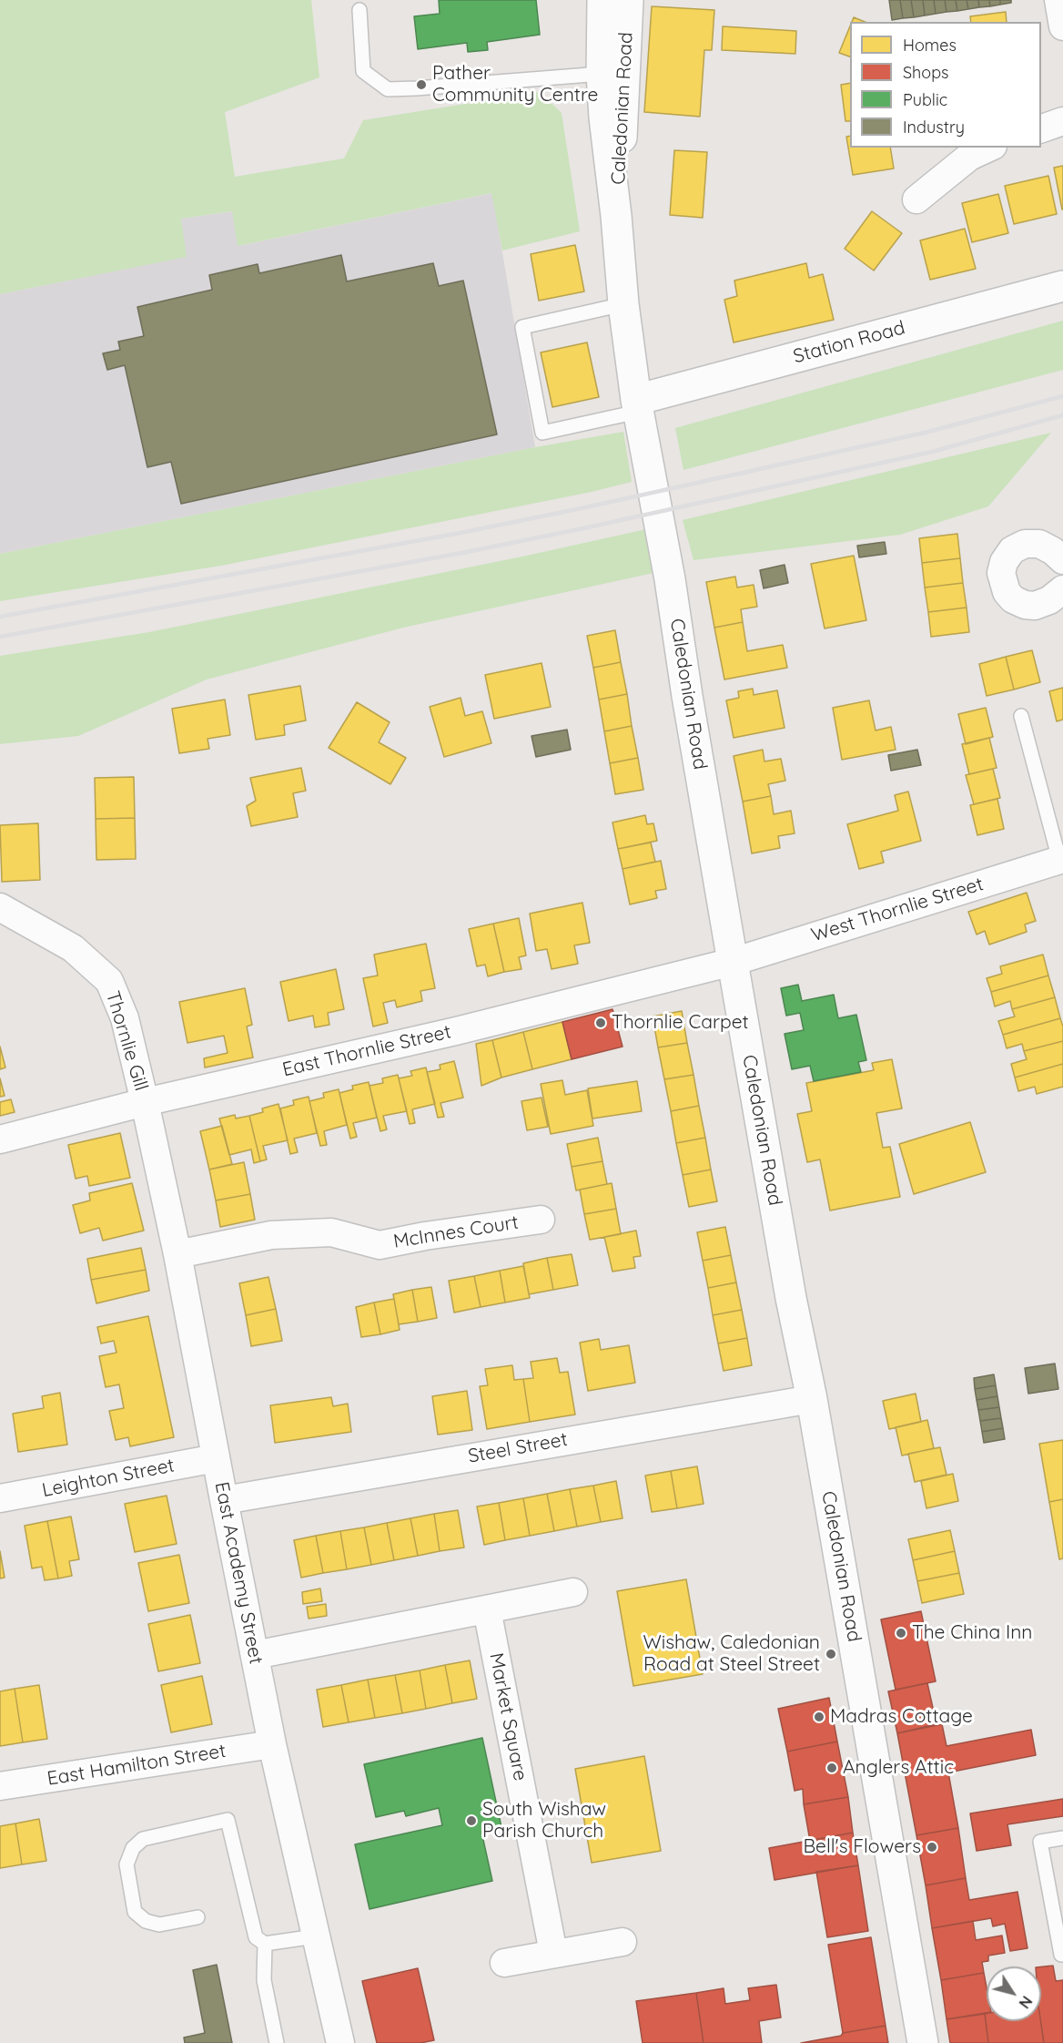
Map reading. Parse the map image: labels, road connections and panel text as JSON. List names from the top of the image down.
{
  "streets": {
    "main road": ["Caledonian Road", "Station Road"],
    "street": [
      "West Thornlie Street",
      "Thornlie Gill",
      "East Thornlie Street",
      "McInnes Court",
      "Steel Street",
      "Leighton Street",
      "East Academy Street",
      "Market Square",
      "East Hamilton Street"
    ]
  },
  "crossings": [
    ["Caledonian Road", "Station Road"],
    ["Caledonian Road", "West Thornlie Street"],
    ["Caledonian Road", "East Thornlie Street"],
    ["Caledonian Road", "Steel Street"],
    ["West Thornlie Street", "East Thornlie Street"],
    ["Thornlie Gill", "East Thornlie Street"],
    ["Thornlie Gill", "East Academy Street"],
    ["East Thornlie Street", "East Academy Street"],
    ["McInnes Court", "East Academy Street"],
    ["Steel Street", "East Academy Street"],
    ["Leighton Street", "East Academy Street"],
    ["East Academy Street", "East Hamilton Street"]
  ],
  "places": [
    "Pather Community Centre",
    "Thornlie Carpet",
    "The China Inn",
    "Wishaw, Caledonian Road at Steel Street",
    "Madras Cottage",
    "Anglers Attic",
    "South Wishaw Parish Church",
    "Bell's Flowers"
  ],
  "legend": [
    "Homes",
    "Shops",
    "Public",
    "Industry"
  ],
  "north": "bottom right"
}
